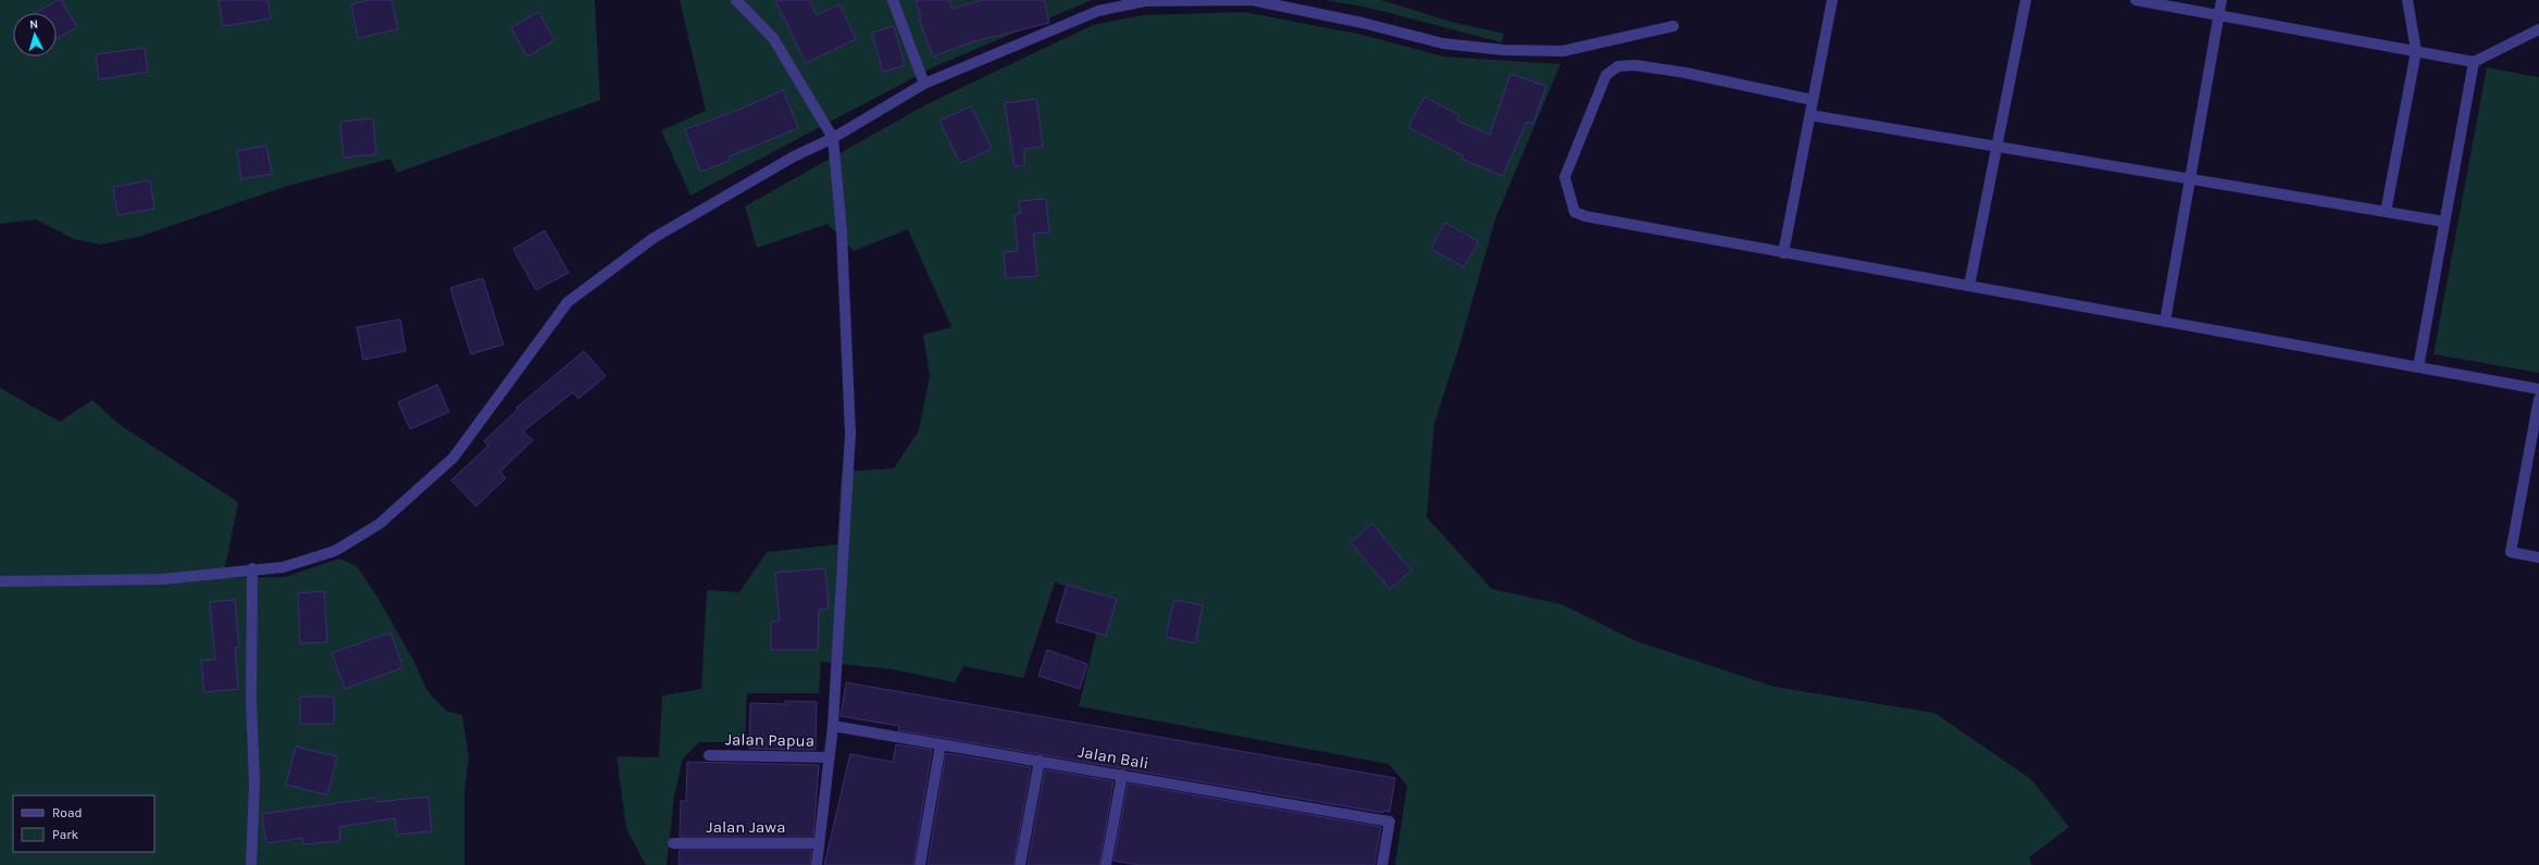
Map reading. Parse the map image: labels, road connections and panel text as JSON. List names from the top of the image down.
{
  "streets": {
    "street": ["Jalan Papua", "Jalan Bali", "Jalan Jawa"]
  },
  "legend": ["Road", "Park"],
  "north": "top"
}
